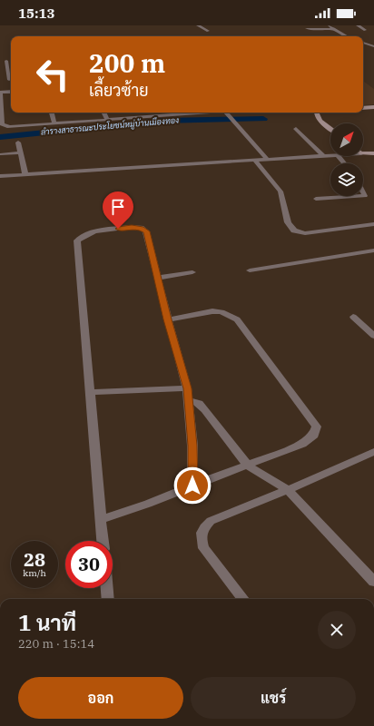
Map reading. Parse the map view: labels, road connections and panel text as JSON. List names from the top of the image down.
{
  "water": ["ลำรางสาธารณะประโยชน์หมู่บ้านเมืองทอง"],
  "north": "top right",
  "page": {
    "status": "15:13",
    "turn": ["200 m", "เลี้ยวซ้าย"],
    "speed": "28 km/h",
    "limit": "30",
    "heading": ["1 นาที", "220 m · 15:14"],
    "buttons": ["ออก", "แชร์"]
  }
}
